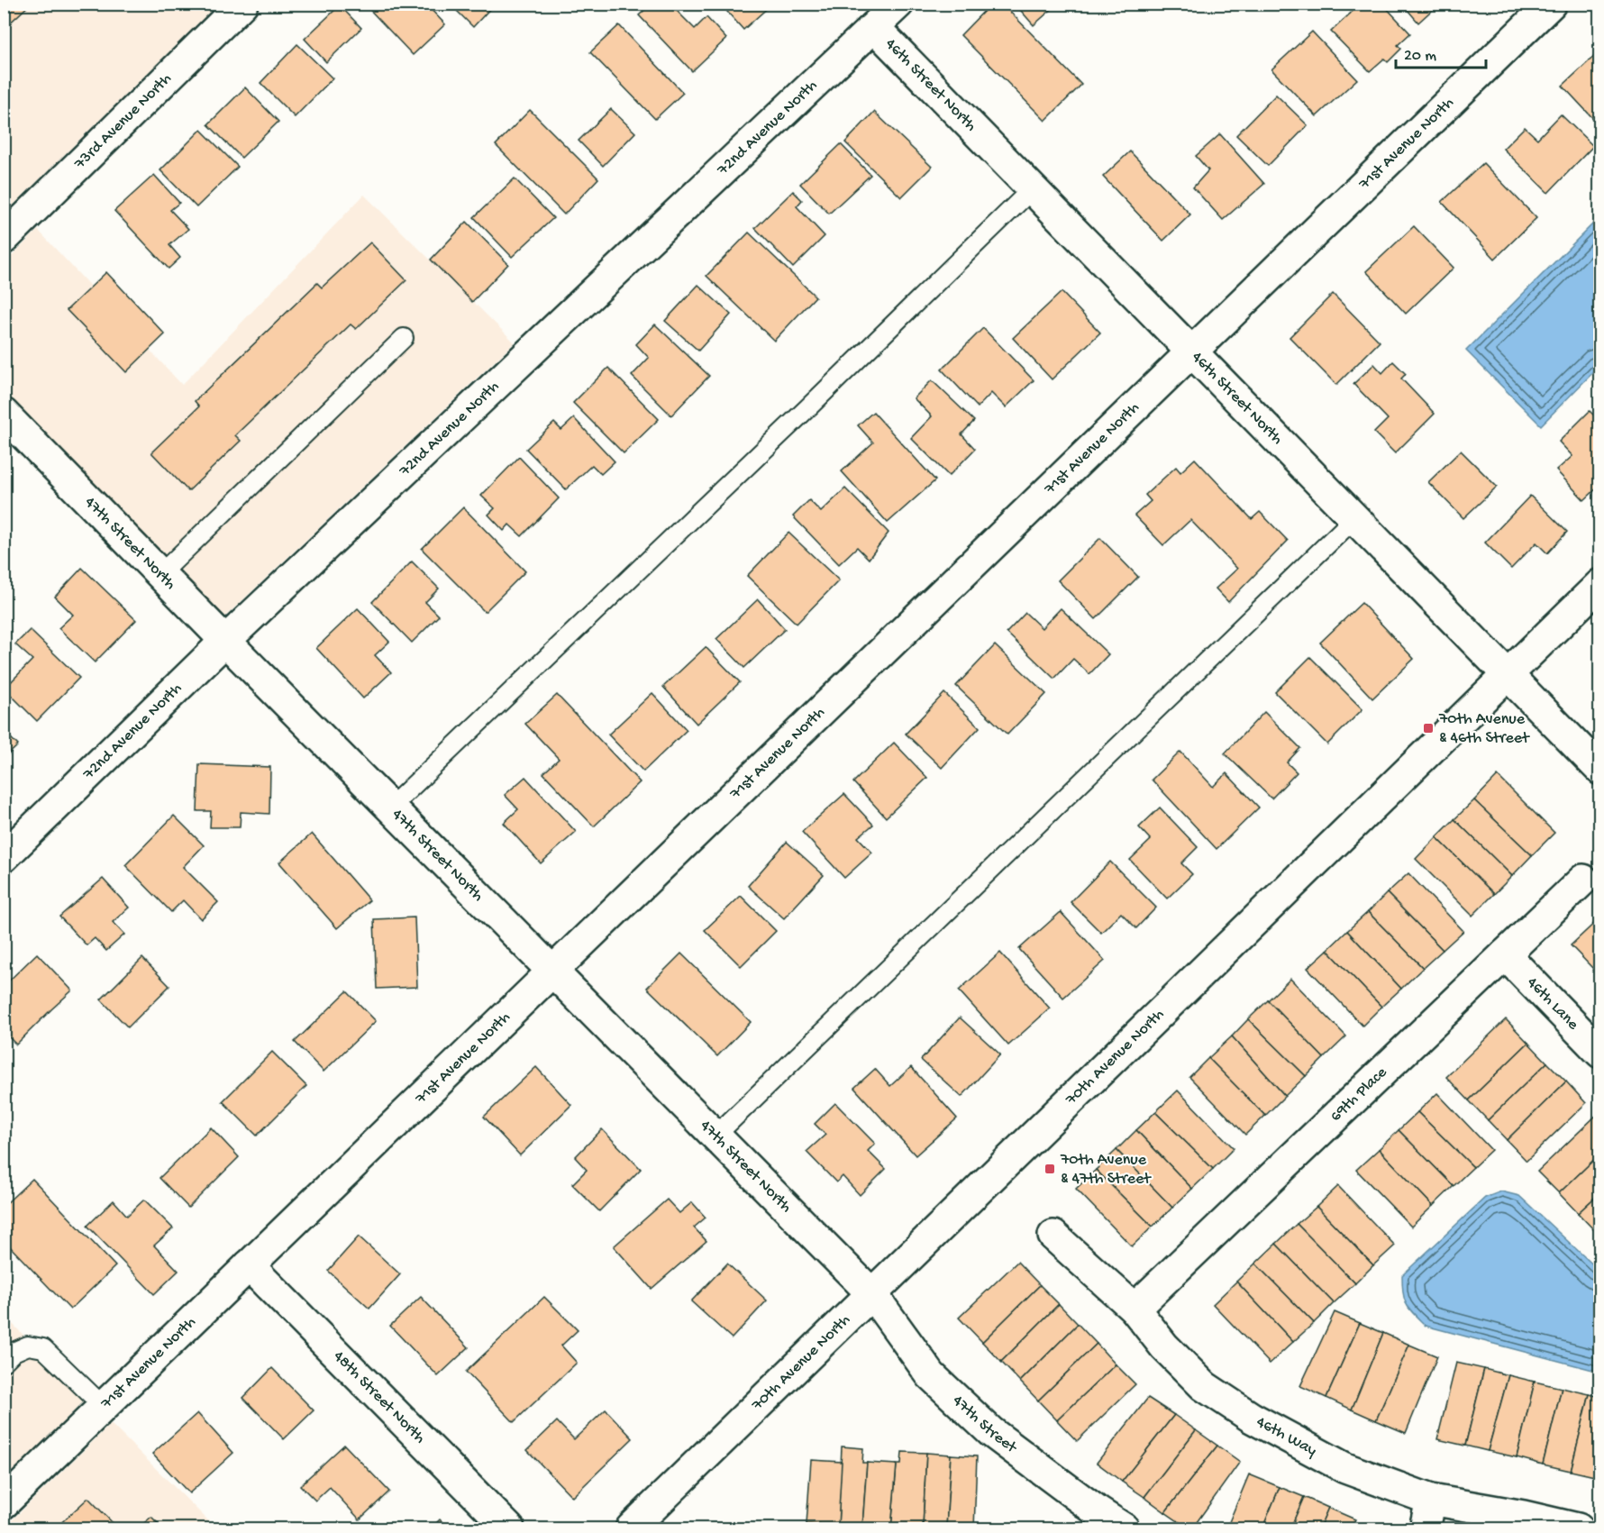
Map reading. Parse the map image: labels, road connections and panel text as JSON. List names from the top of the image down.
{
  "streets": {
    "street": [
      "46th Street North",
      "73rd Avenue North",
      "72nd Avenue North",
      "71st Avenue North",
      "47th Street North",
      "46th Lane",
      "70th Avenue North",
      "69th Place",
      "48th Street North",
      "47th Street",
      "46th Way"
    ]
  },
  "crossings": [
    ["46th Street North", "72nd Avenue North"],
    ["46th Street North", "71st Avenue North"],
    ["46th Street North", "70th Avenue North"],
    ["72nd Avenue North", "47th Street North"],
    ["71st Avenue North", "47th Street North"],
    ["71st Avenue North", "48th Street North"],
    ["47th Street North", "70th Avenue North"],
    ["47th Street North", "47th Street"],
    ["46th Lane", "69th Place"],
    ["70th Avenue North", "47th Street"],
    ["69th Place", "46th Way"]
  ],
  "places": {
    "transit": ["70th Avenue & 46th Street", "70th Avenue & 47th Street"]
  },
  "scale_bar": "20 m"
}
